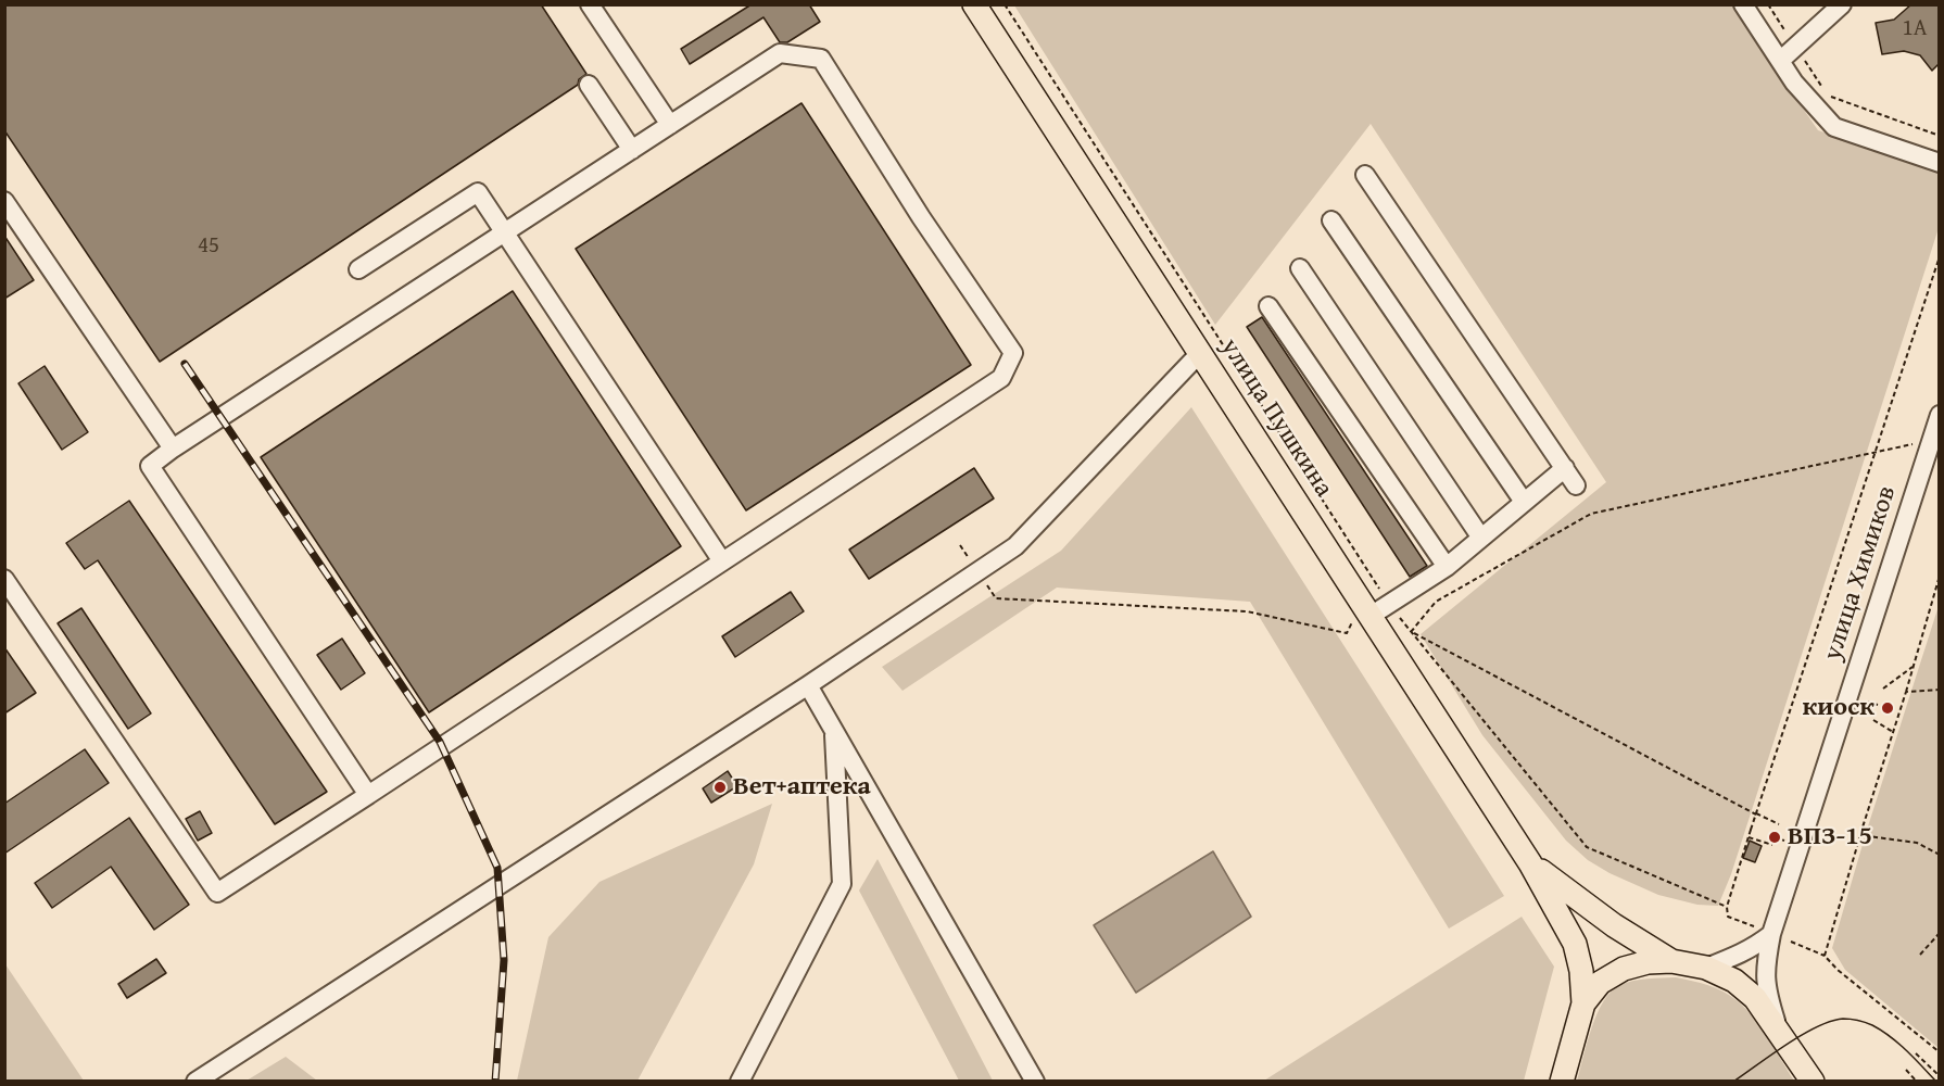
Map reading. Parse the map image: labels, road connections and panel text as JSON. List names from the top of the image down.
{
  "streets": {
    "main road": ["улица Пушкина"],
    "street": ["улица Химиков"]
  },
  "crossings": [
    ["улица Пушкина", "улица Химиков"]
  ],
  "places": ["киоск", "Вет+аптека", "ВПЗ-15"],
  "house_numbers": ["1А", "45"]
}
